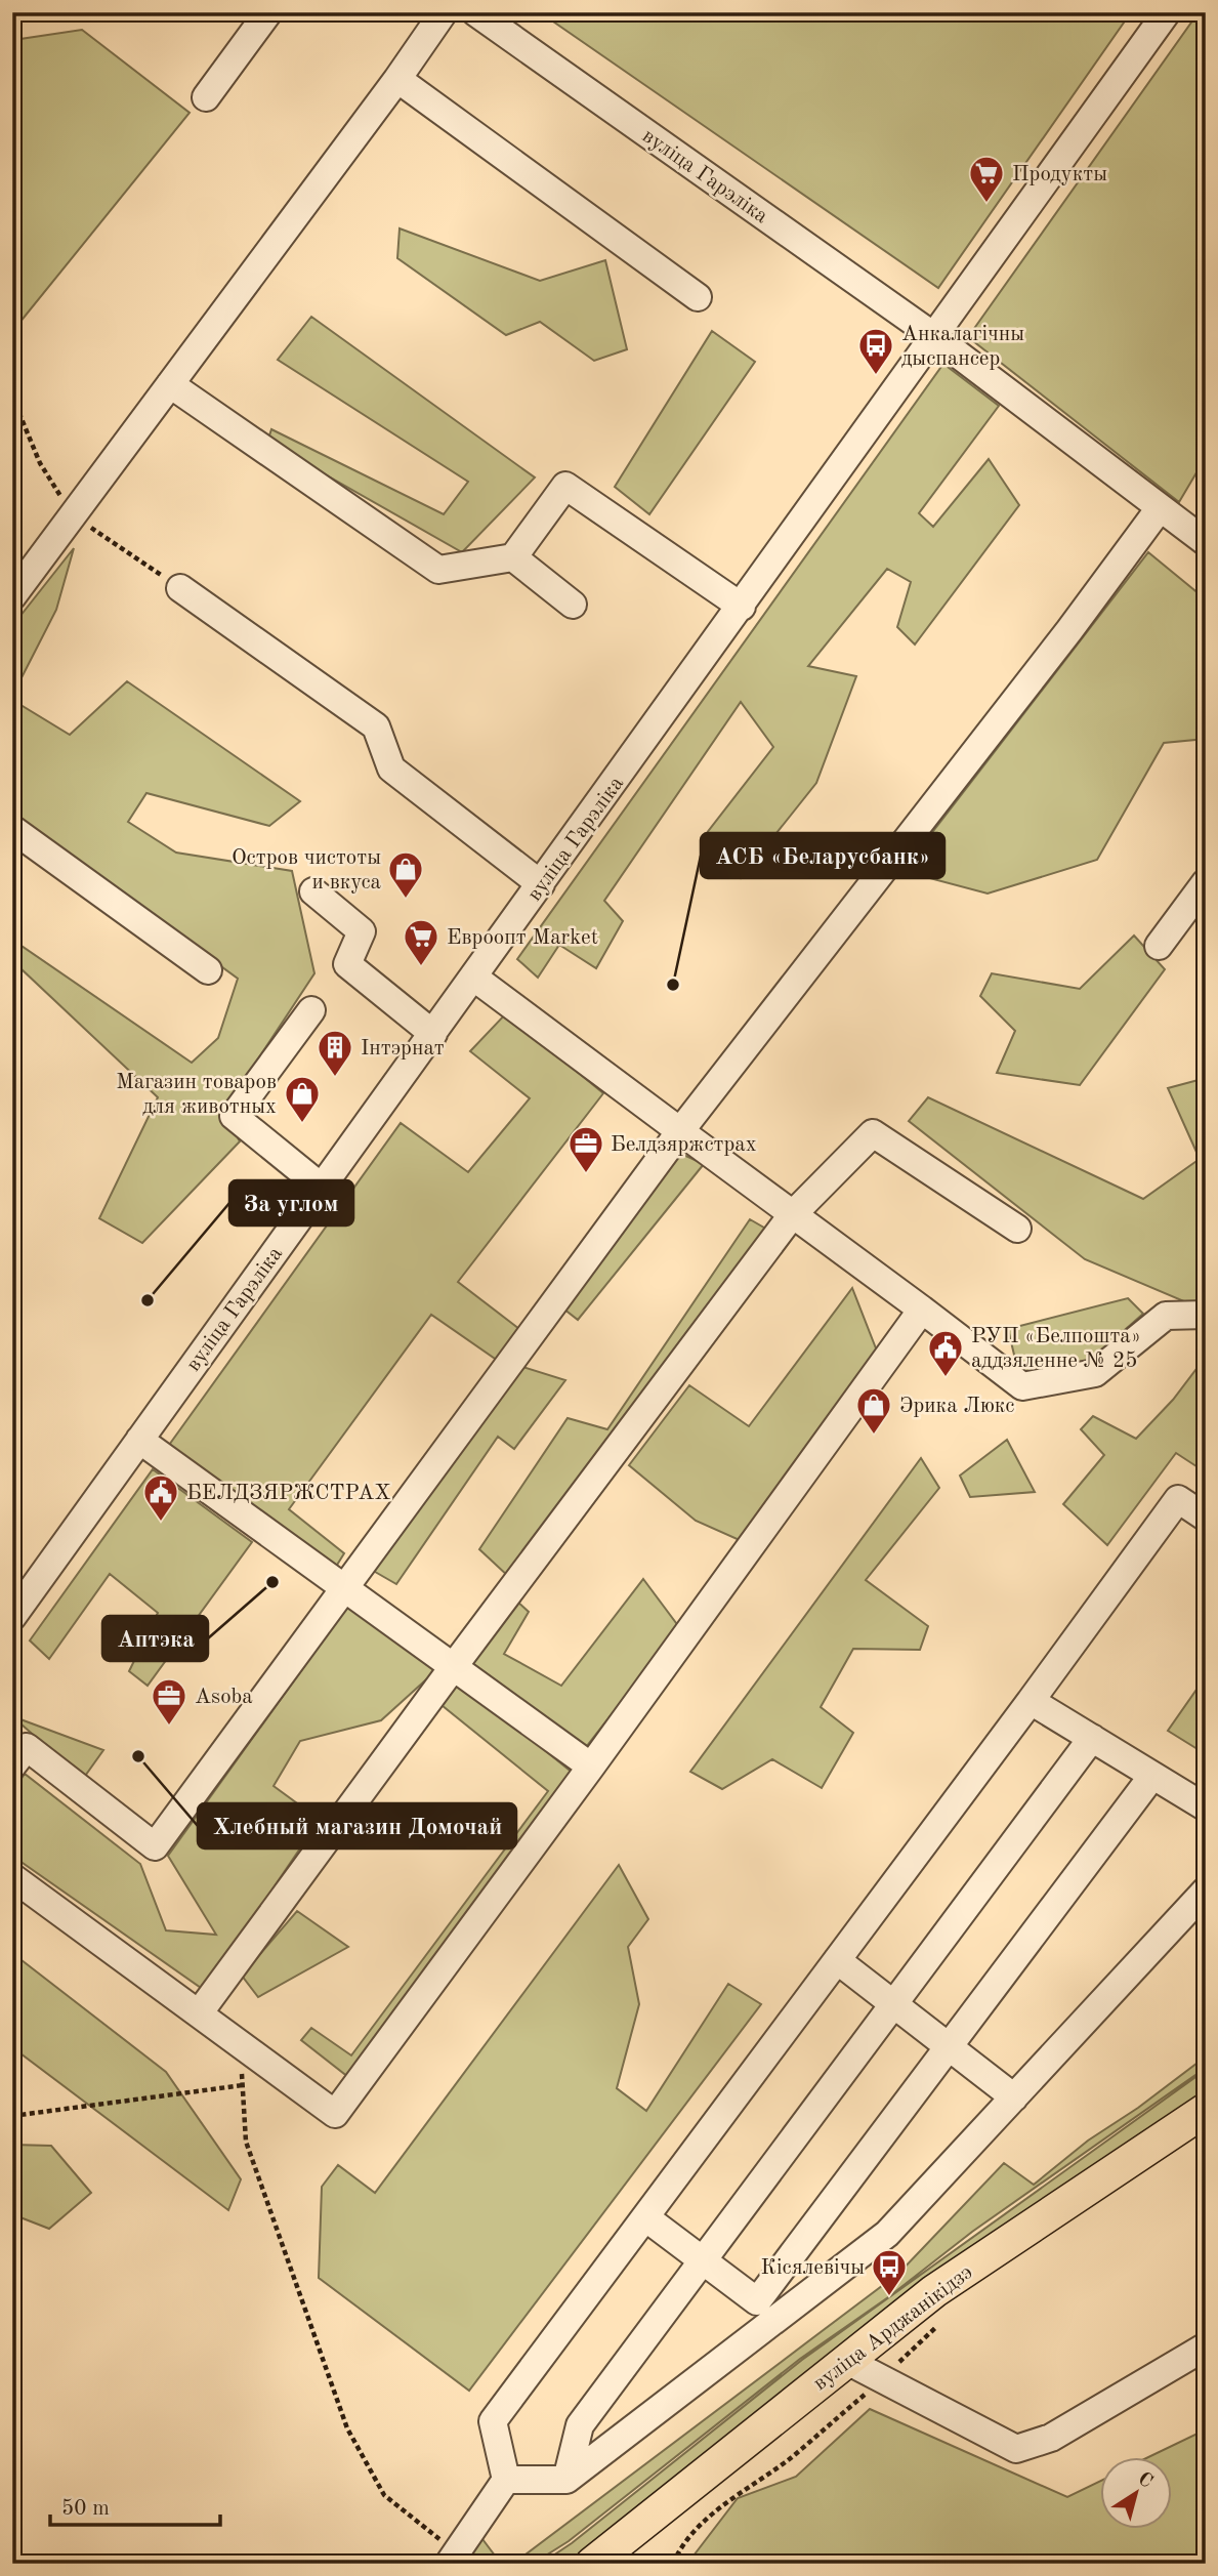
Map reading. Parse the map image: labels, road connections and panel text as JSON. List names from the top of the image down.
{
  "streets": {
    "main road": ["вуліца Арджанікідзэ"],
    "street": ["вуліца Гарэліка"]
  },
  "places": {
    "supermarket": ["Продукты", "Евроопт Market"],
    "bus stop": ["Анкалагічны дыспансер", "Кісялевічы"],
    "shop": ["Остров чистоты и вкуса", "Магазин товаров для животных", "Эрика Люкс"],
    "other": [
      "АСБ «Беларусбанк»",
      "За углом",
      "Аптэка",
      "Хлебный магазин Домочай"
    ],
    "building": ["Інтэрнат"],
    "office": ["Белдзяржстрах", "Asoba"],
    "public building": ["РУП «Белпошта» аддзяленне № 25", "БЕЛДЗЯРЖСТРАХ"]
  },
  "scale_bar": "50 m",
  "north": "top right"
}
